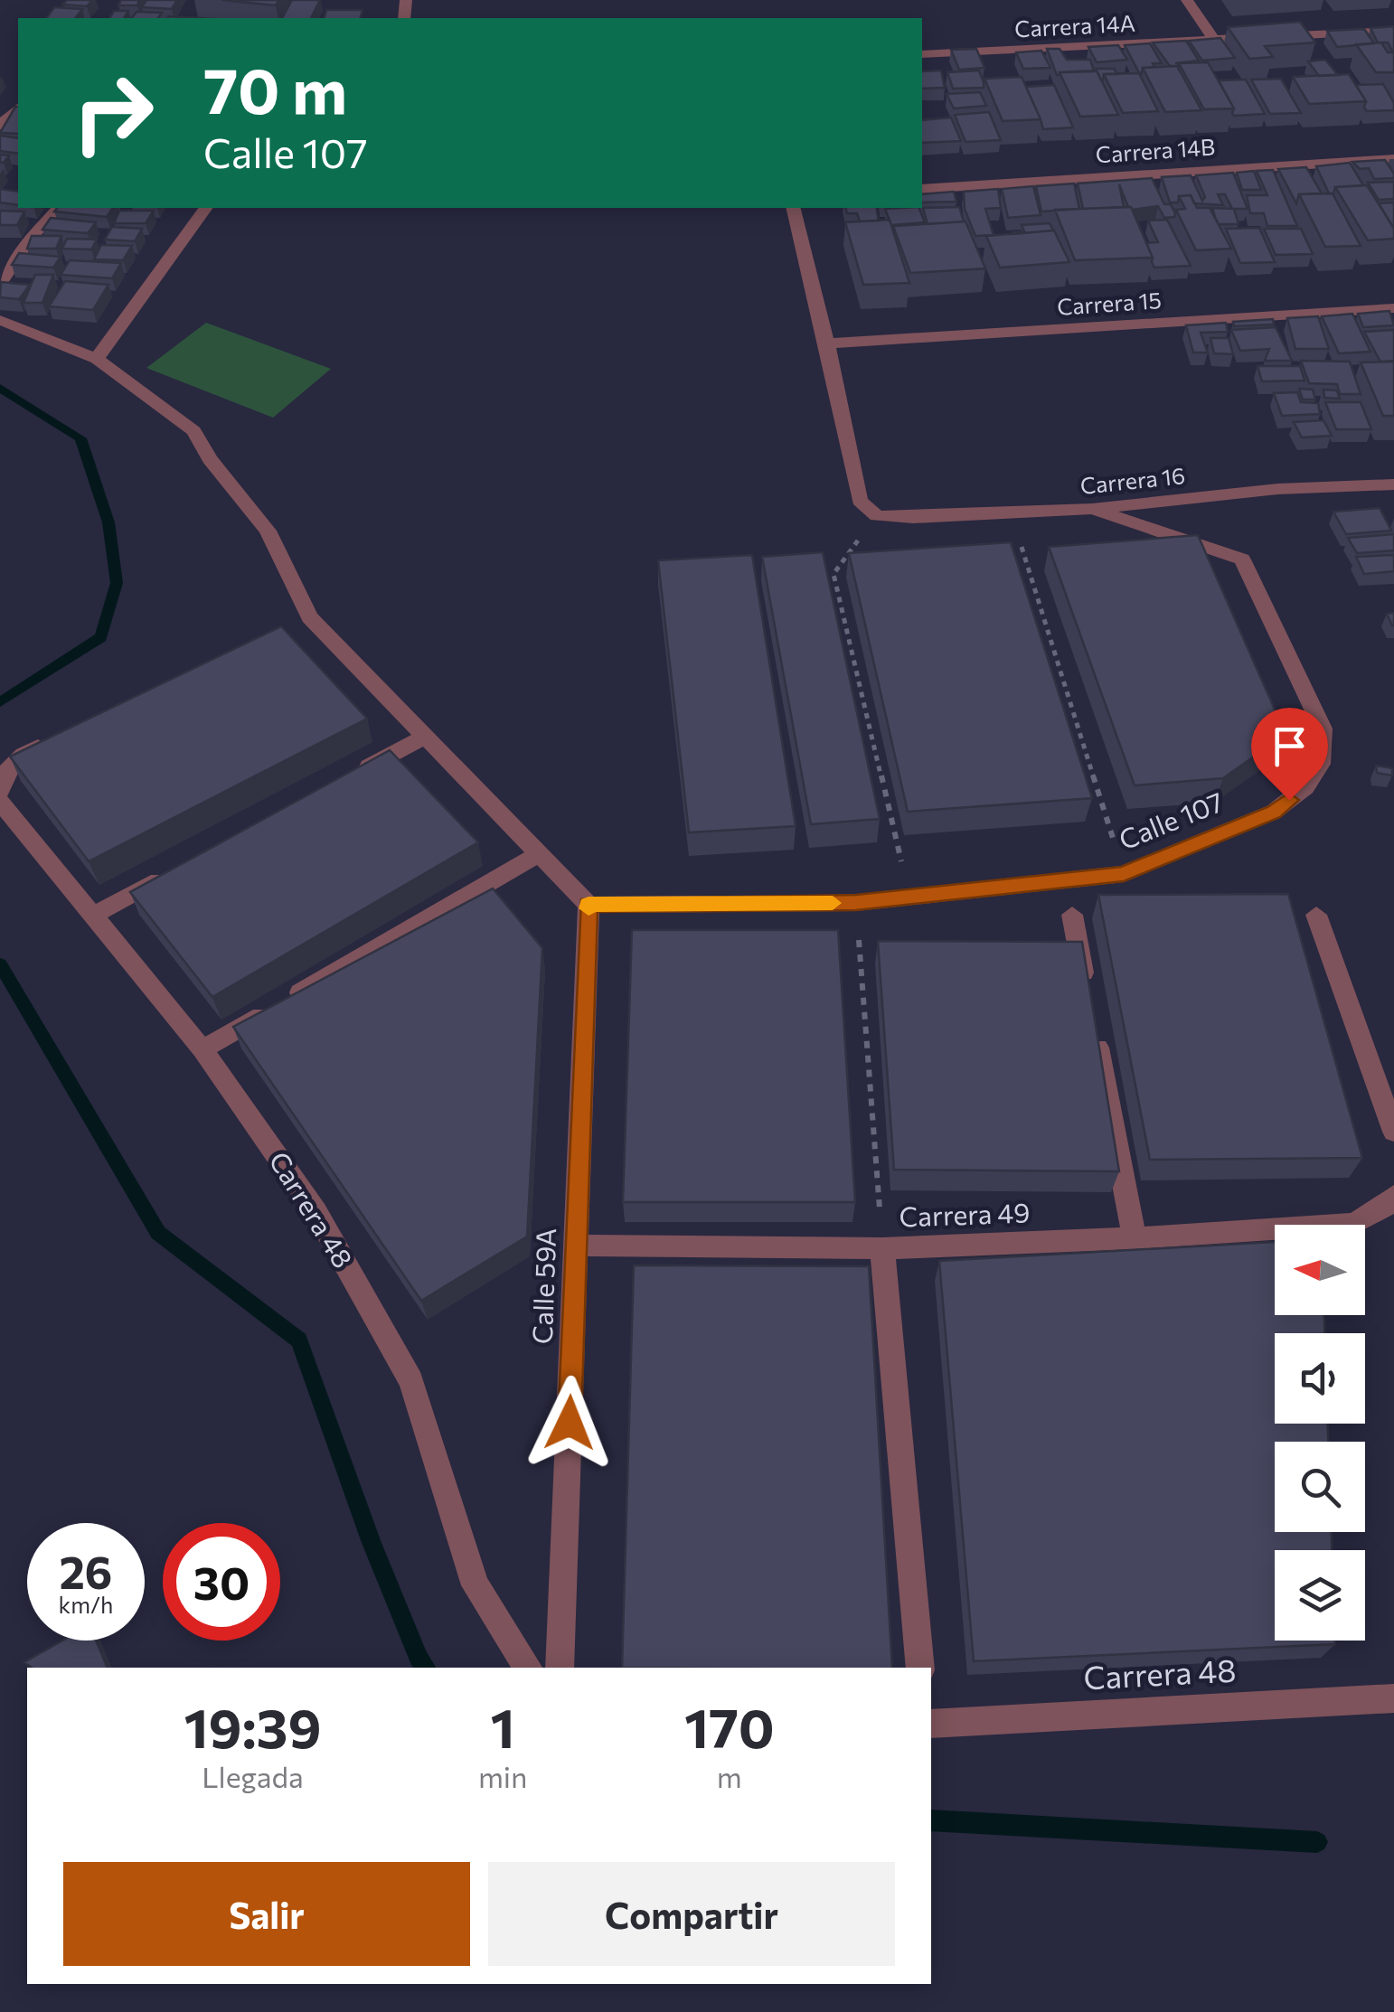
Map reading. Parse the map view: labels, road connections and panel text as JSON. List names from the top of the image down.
{
  "streets": {
    "street": [
      "Carrera 14A",
      "Carrera 14B",
      "Carrera 15",
      "Carrera 16",
      "Calle 107",
      "Carrera 48",
      "Carrera 49",
      "Calle 59A"
    ]
  },
  "crossings": [
    ["Carrera 16", "Calle 107"],
    ["Calle 107", "Calle 59A"],
    ["Carrera 49", "Calle 59A"]
  ],
  "north": "left",
  "page": {
    "turn": ["70 m", "Calle 107"],
    "speed": "26 km/h",
    "limit": "30",
    "eta": [
      "19:39",
      "Llegada",
      "1",
      "min",
      "170",
      "m"
    ],
    "buttons": ["Salir", "Compartir"]
  }
}
